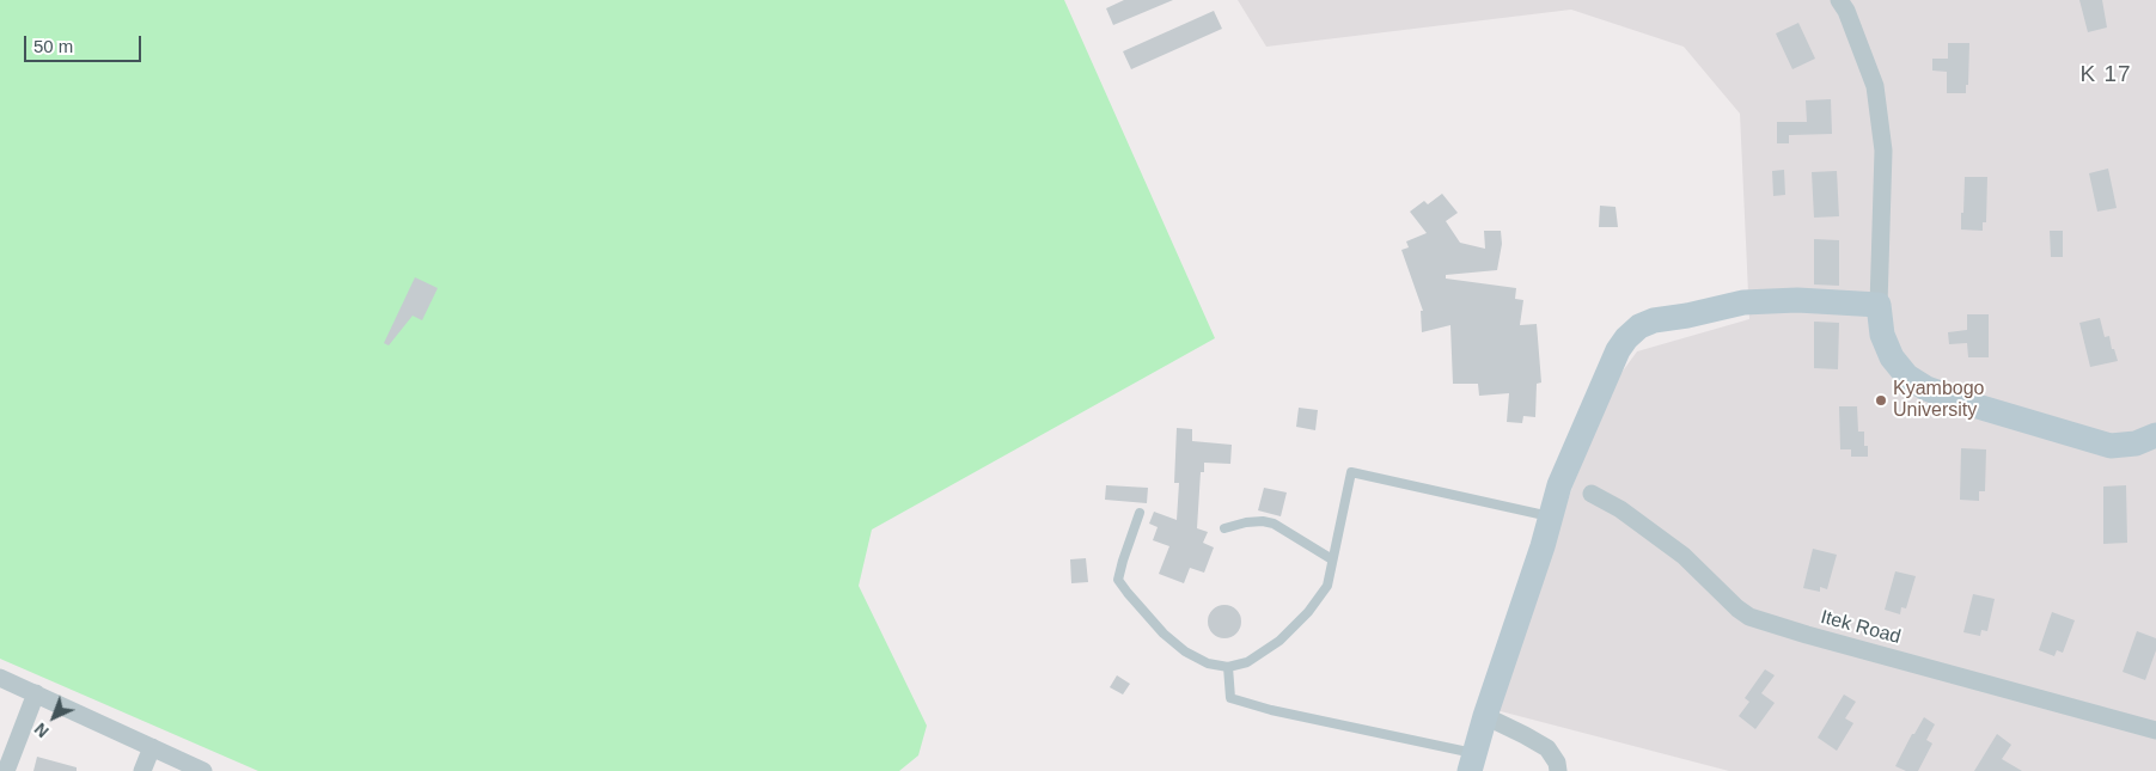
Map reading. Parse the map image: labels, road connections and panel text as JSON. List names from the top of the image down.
{
  "streets": {
    "street": ["Itek Road"]
  },
  "districts": ["K 17"],
  "places": ["Kyambogo University"],
  "scale_bar": "50 m",
  "north": "bottom left"
}
